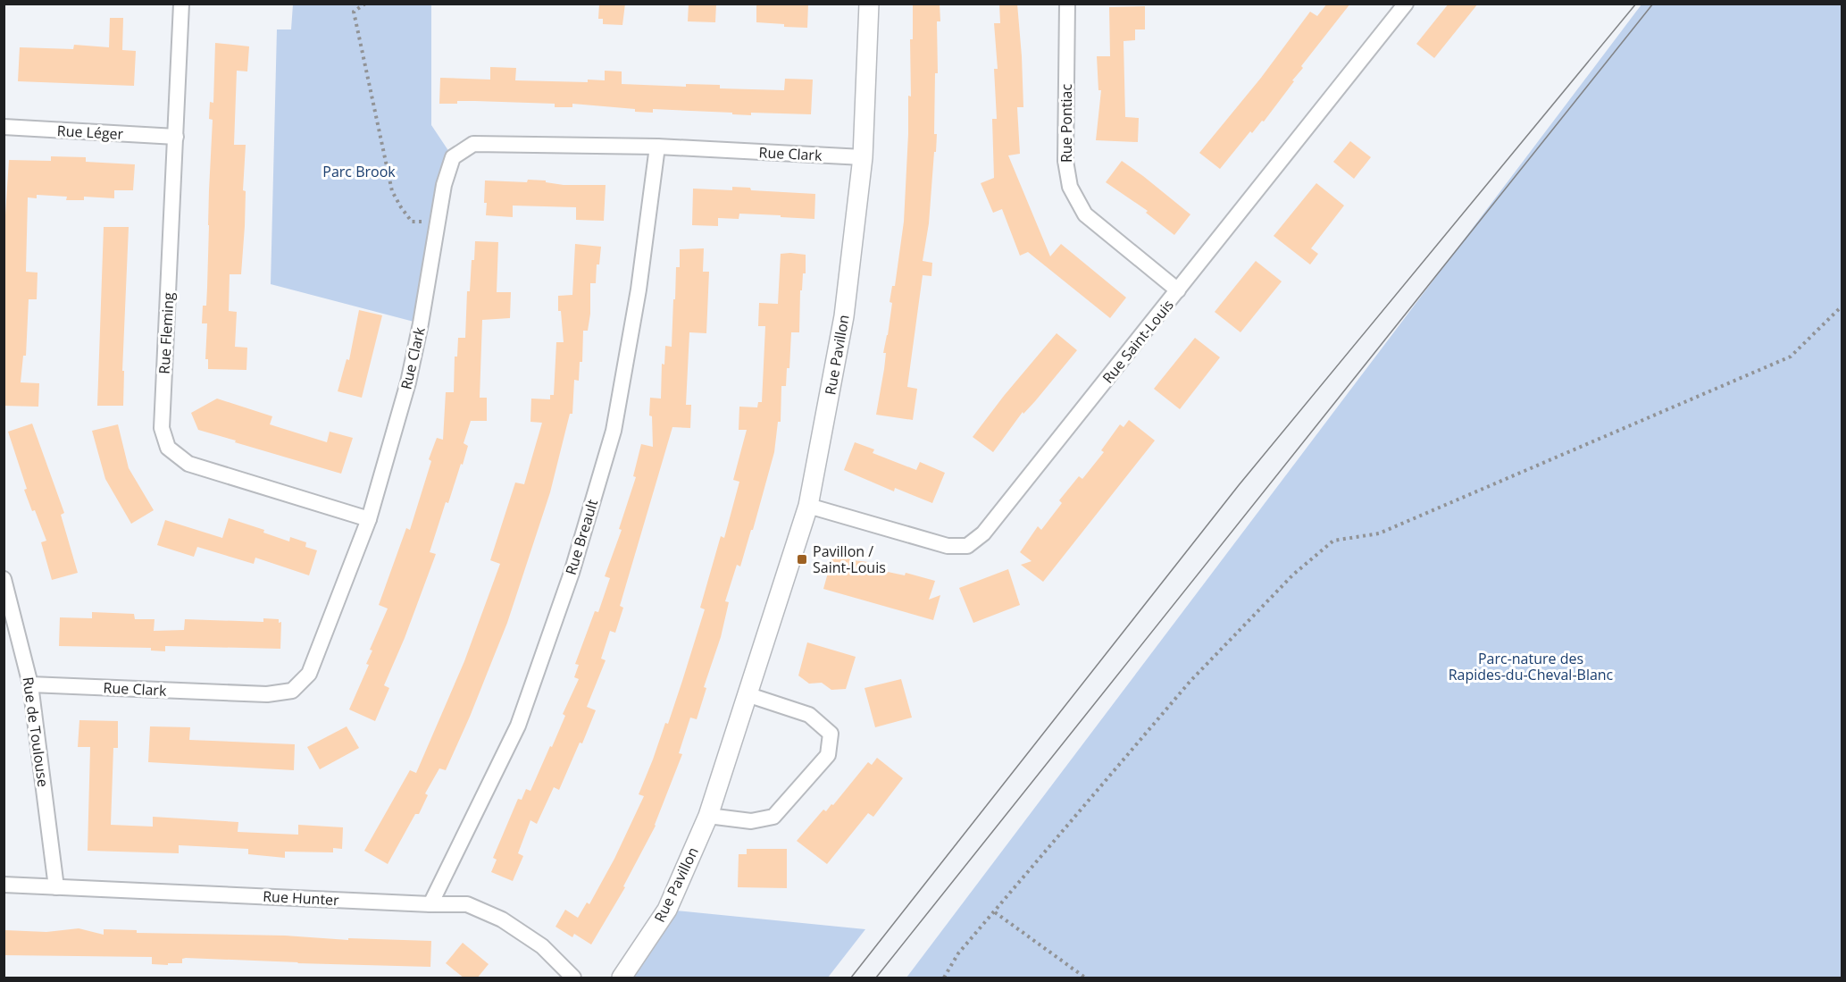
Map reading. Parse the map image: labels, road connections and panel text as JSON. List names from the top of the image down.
{
  "streets": {
    "street": [
      "Rue Pontiac",
      "Rue Léger",
      "Rue Clark",
      "Rue Fleming",
      "Rue Saint-Louis",
      "Rue Pavillon",
      "Rue Breault",
      "Rue de Toulouse",
      "Rue Hunter"
    ]
  },
  "crossings": [
    ["Rue Pontiac", "Rue Saint-Louis"],
    ["Rue Léger", "Rue Fleming"],
    ["Rue Clark", "Rue Fleming"],
    ["Rue Clark", "Rue Pavillon"],
    ["Rue Clark", "Rue Breault"],
    ["Rue Clark", "Rue de Toulouse"],
    ["Rue Saint-Louis", "Rue Pavillon"],
    ["Rue Breault", "Rue Hunter"],
    ["Rue de Toulouse", "Rue Hunter"]
  ],
  "parks": ["Parc Brook", "Parc-nature des Rapides-du-Cheval-Blanc"],
  "places": {
    "transit": ["Pavillon / Saint-Louis"]
  }
}
